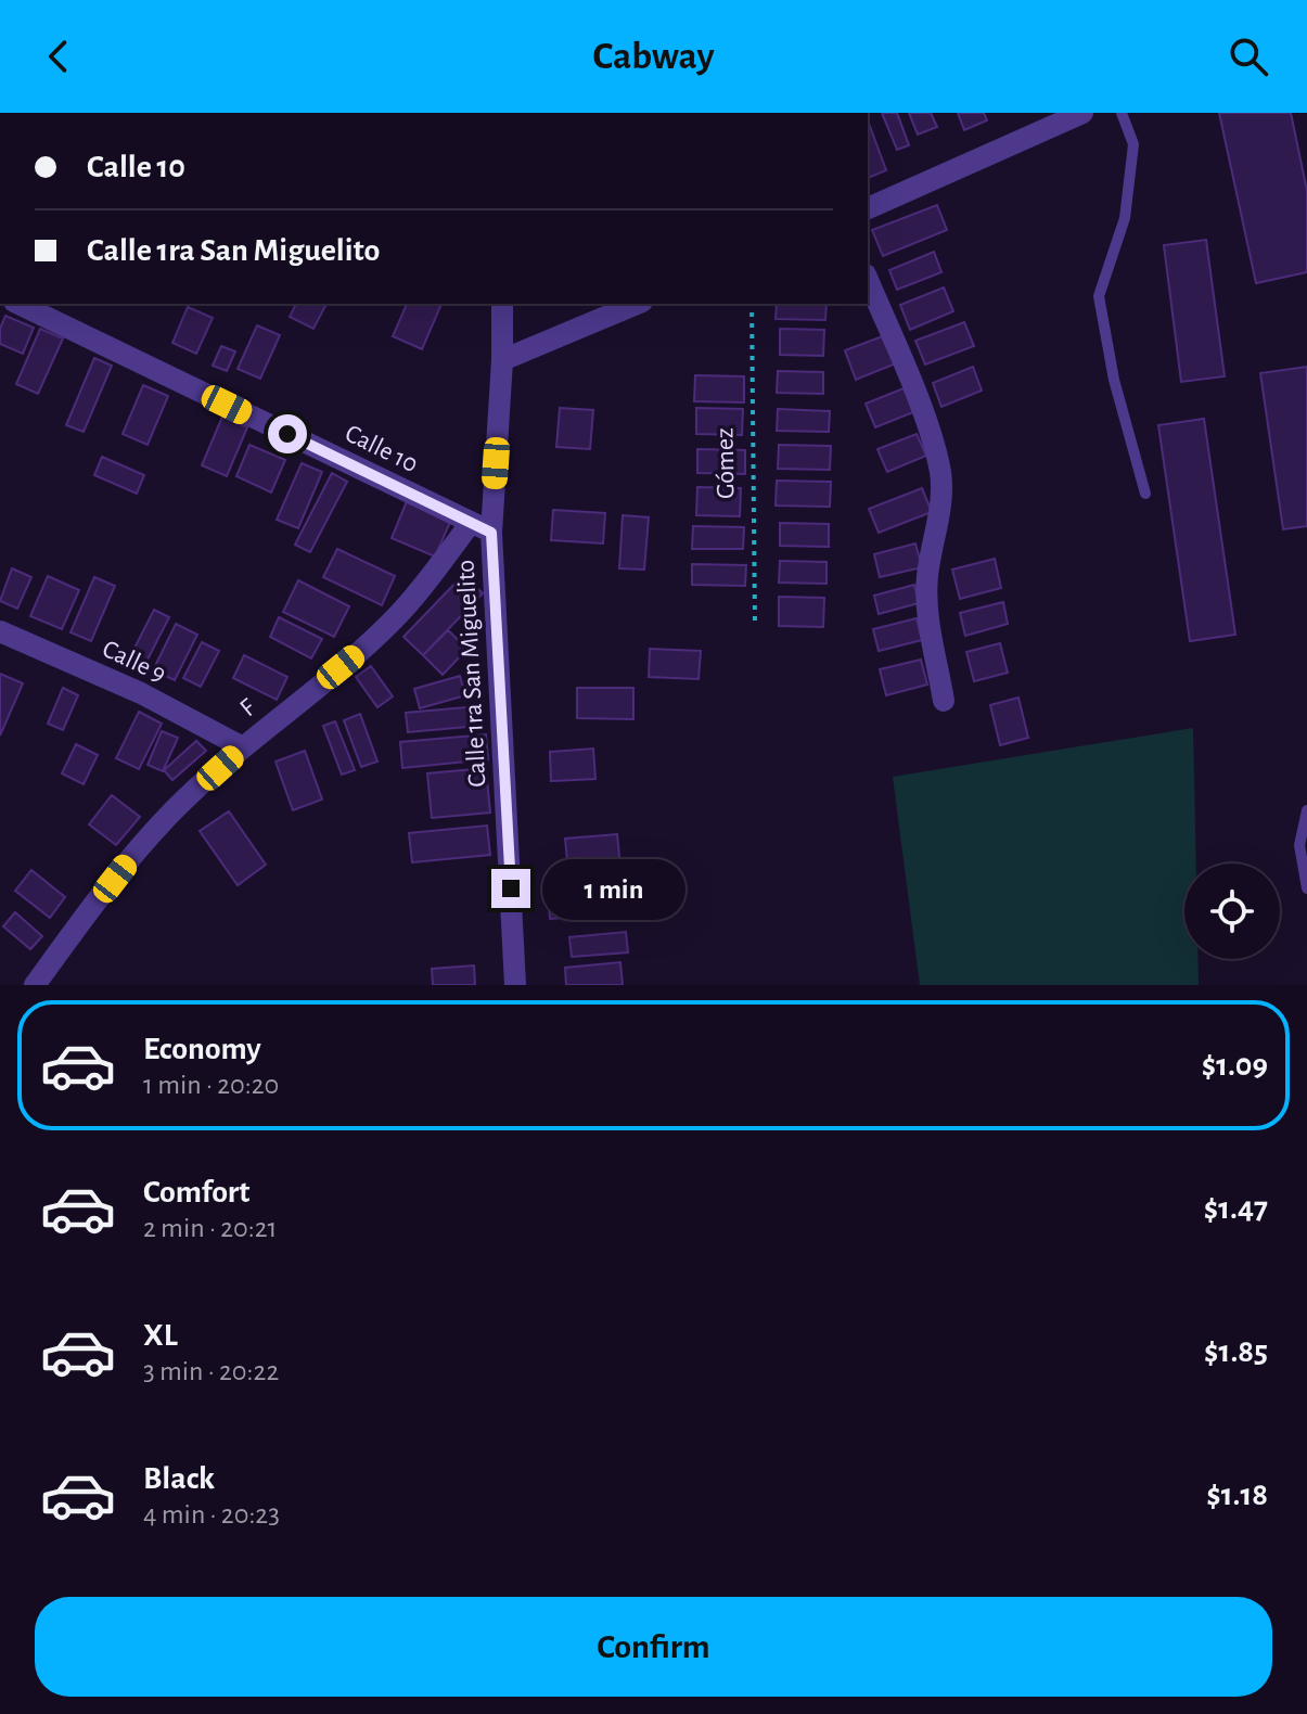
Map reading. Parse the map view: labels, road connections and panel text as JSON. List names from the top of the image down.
{
  "streets": {
    "street": [
      "Calle 10",
      "Calle 9",
      "Calle 1ra San Miguelito",
      "F"
    ],
    "path": ["Gómez"]
  },
  "crossings": [
    ["Calle 10", "Calle 1ra San Miguelito"],
    ["Calle 10", "F"],
    ["Calle 9", "F"]
  ],
  "page": {
    "header": "Cabway",
    "banner": ["Calle 10", "Calle 1ra San Miguelito"],
    "bubble": "1 min",
    "list": [
      {
        "name": "Economy",
        "note": "1 min · 20:20",
        "value": "$1.09"
      },
      {
        "name": "Comfort",
        "note": "2 min · 20:21",
        "value": "$1.47"
      },
      {
        "name": "XL",
        "note": "3 min · 20:22",
        "value": "$1.85"
      },
      {
        "name": "Black",
        "note": "4 min · 20:23",
        "value": "$1.18"
      }
    ],
    "buttons": "Confirm"
  }
}
